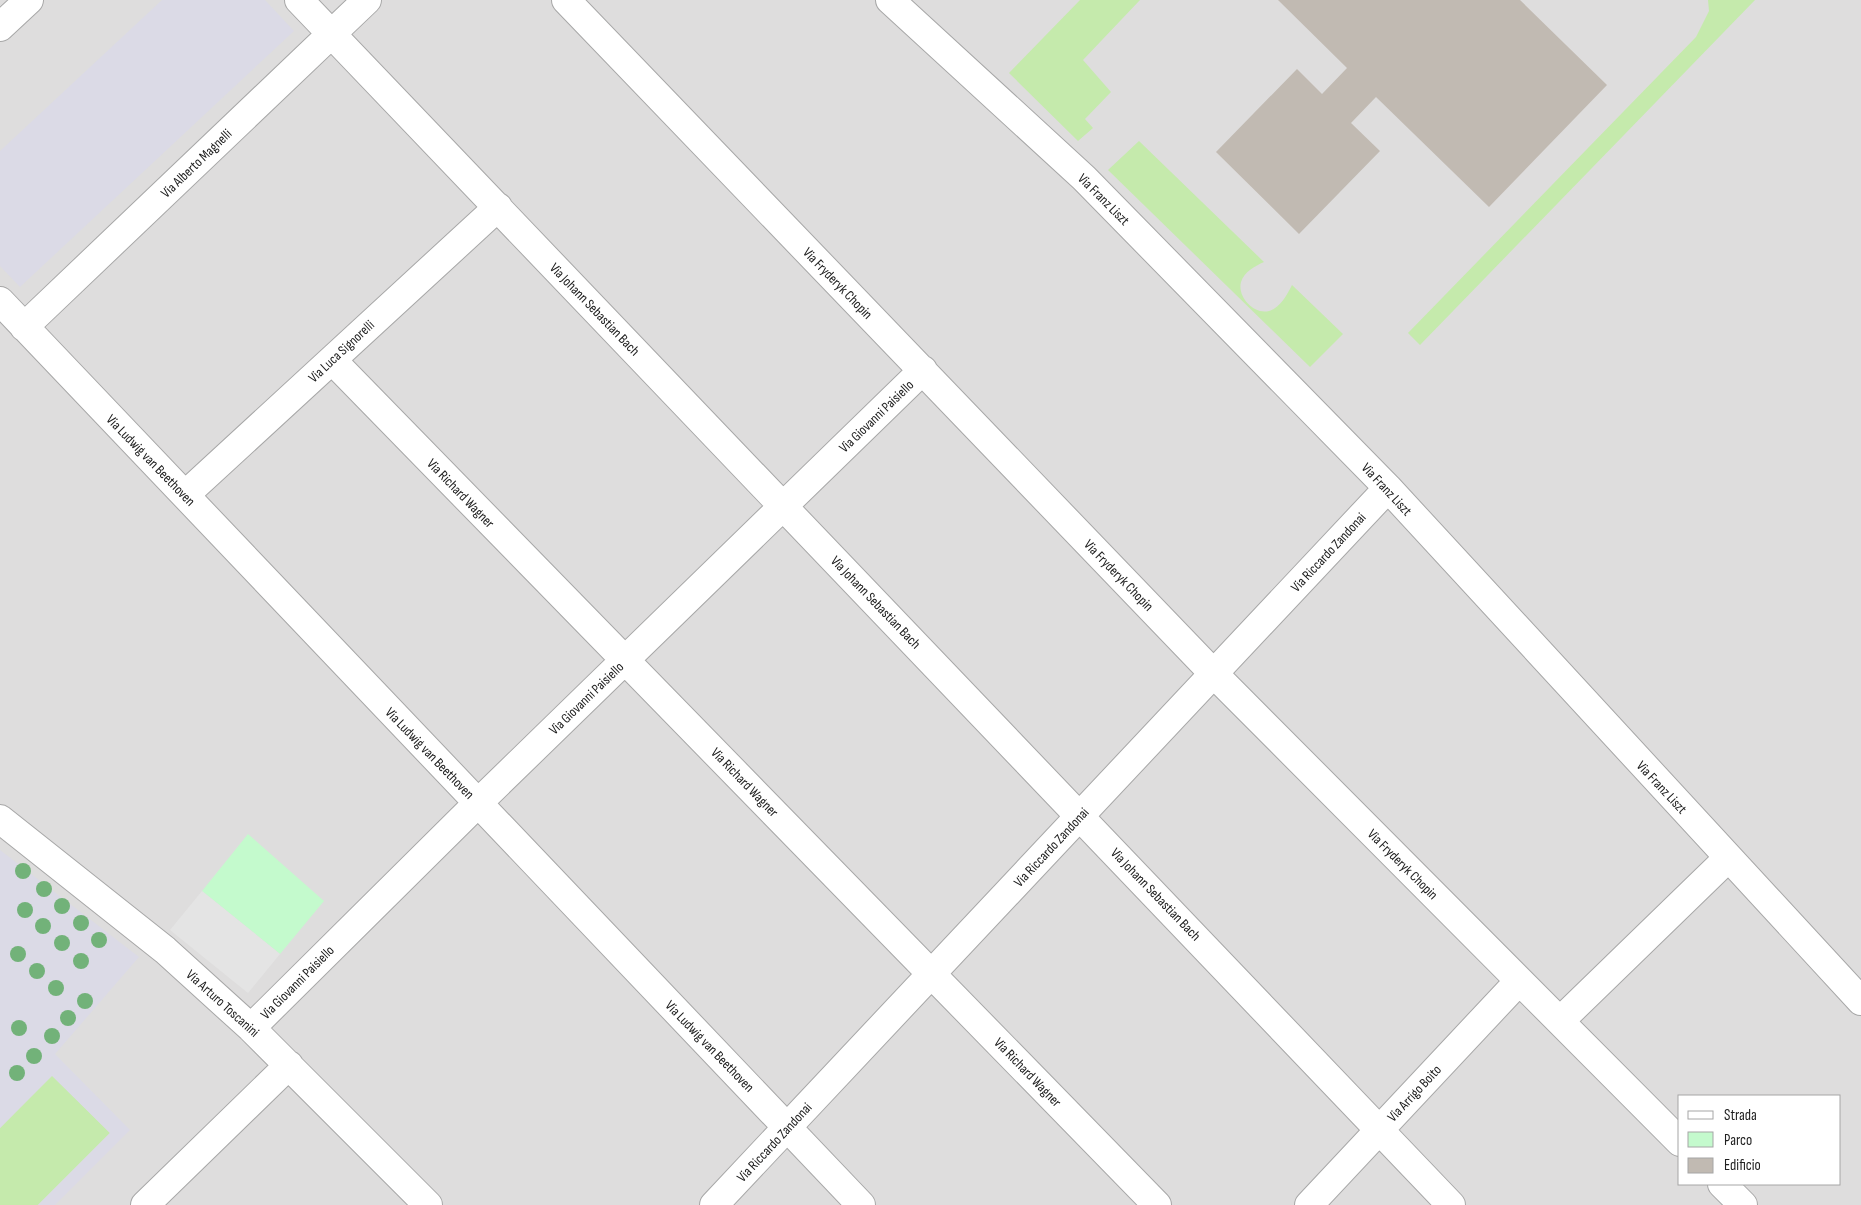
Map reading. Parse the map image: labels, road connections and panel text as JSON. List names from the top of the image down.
{
  "streets": {
    "street": [
      "Via Alberto Magnelli",
      "Via Franz Liszt",
      "Via Fryderyk Chopin",
      "Via Johann Sebastian Bach",
      "Via Luca Signorelli",
      "Via Giovanni Paisiello",
      "Via Ludwig van Beethoven",
      "Via Richard Wagner",
      "Via Riccardo Zandonai",
      "Via Arturo Toscanini",
      "Via Arrigo Boito"
    ]
  },
  "crossings": [
    ["Via Alberto Magnelli", "Via Johann Sebastian Bach"],
    ["Via Alberto Magnelli", "Via Ludwig van Beethoven"],
    ["Via Franz Liszt", "Via Riccardo Zandonai"],
    ["Via Fryderyk Chopin", "Via Giovanni Paisiello"],
    ["Via Fryderyk Chopin", "Via Riccardo Zandonai"],
    ["Via Fryderyk Chopin", "Via Arrigo Boito"],
    ["Via Johann Sebastian Bach", "Via Luca Signorelli"],
    ["Via Johann Sebastian Bach", "Via Giovanni Paisiello"],
    ["Via Johann Sebastian Bach", "Via Riccardo Zandonai"],
    ["Via Johann Sebastian Bach", "Via Arrigo Boito"],
    ["Via Luca Signorelli", "Via Ludwig van Beethoven"],
    ["Via Luca Signorelli", "Via Richard Wagner"],
    ["Via Giovanni Paisiello", "Via Ludwig van Beethoven"],
    ["Via Giovanni Paisiello", "Via Richard Wagner"],
    ["Via Giovanni Paisiello", "Via Arturo Toscanini"],
    ["Via Ludwig van Beethoven", "Via Riccardo Zandonai"],
    ["Via Richard Wagner", "Via Riccardo Zandonai"]
  ],
  "legend": ["Strada", "Parco", "Edificio"]
}
